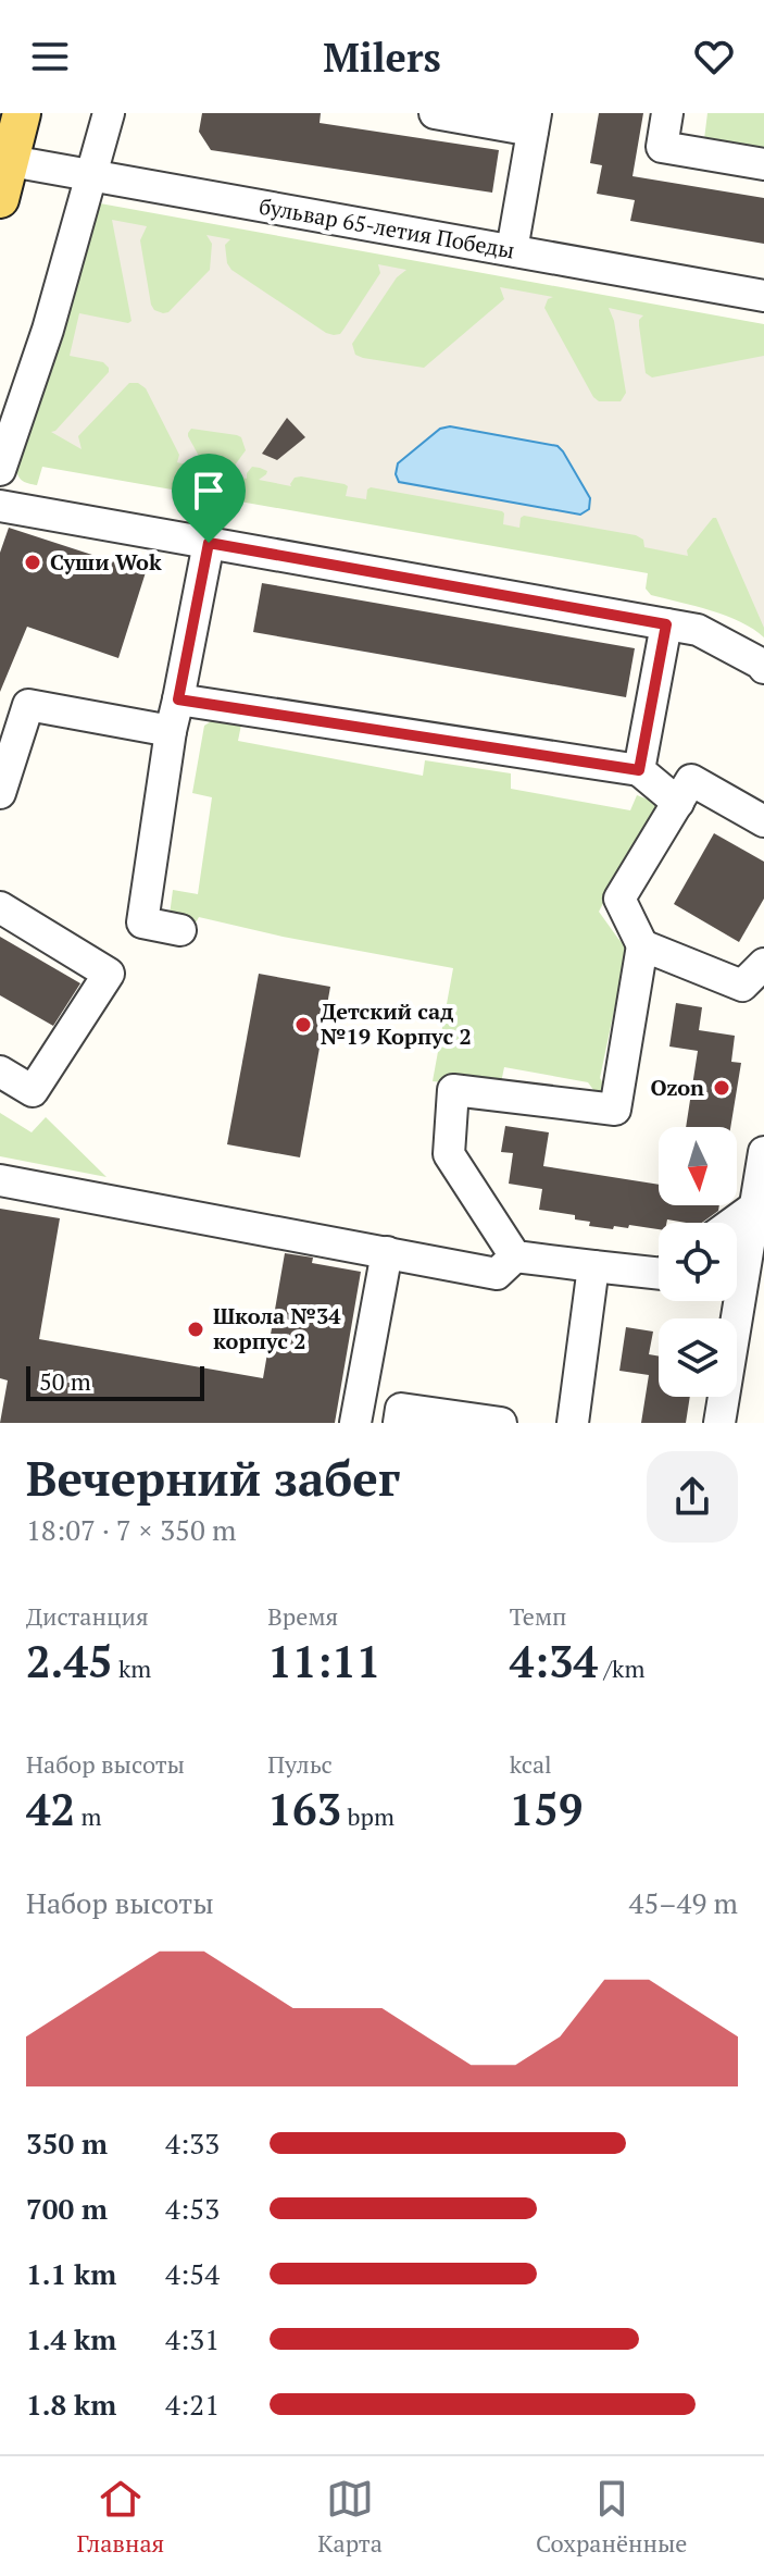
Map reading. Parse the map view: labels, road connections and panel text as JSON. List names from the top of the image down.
{
  "streets": {
    "street": ["бульвар 65-летия Победы"]
  },
  "places": [
    "Суши Wok",
    "Детский сад №19 Корпус 2",
    "Ozon",
    "Школа №34 корпус 2"
  ],
  "scale_bar": "50 m",
  "north": "bottom",
  "page": {
    "header": "Milers",
    "scale": "50 m",
    "heading": ["Вечерний забег", "18:07 · 7 × 350 m"],
    "stats": [
      ["Дистанция", "2.45 km"],
      ["Время", "11:11"],
      ["Темп", "4:34 /km"],
      ["Набор высоты", "42 m"],
      ["Пульс", "163 bpm"],
      ["kcal", "159"]
    ],
    "chart": ["Набор высоты", "45–49 m"],
    "list": [
      {
        "name": "350 m",
        "note": "4:33"
      },
      {
        "name": "700 m",
        "note": "4:53"
      },
      {
        "name": "1.1 km",
        "note": "4:54"
      },
      {
        "name": "1.4 km",
        "note": "4:31"
      },
      {
        "name": "1.8 km",
        "note": "4:21"
      }
    ],
    "tabs": ["Главная", "Карта", "Сохранённые"]
  }
}
